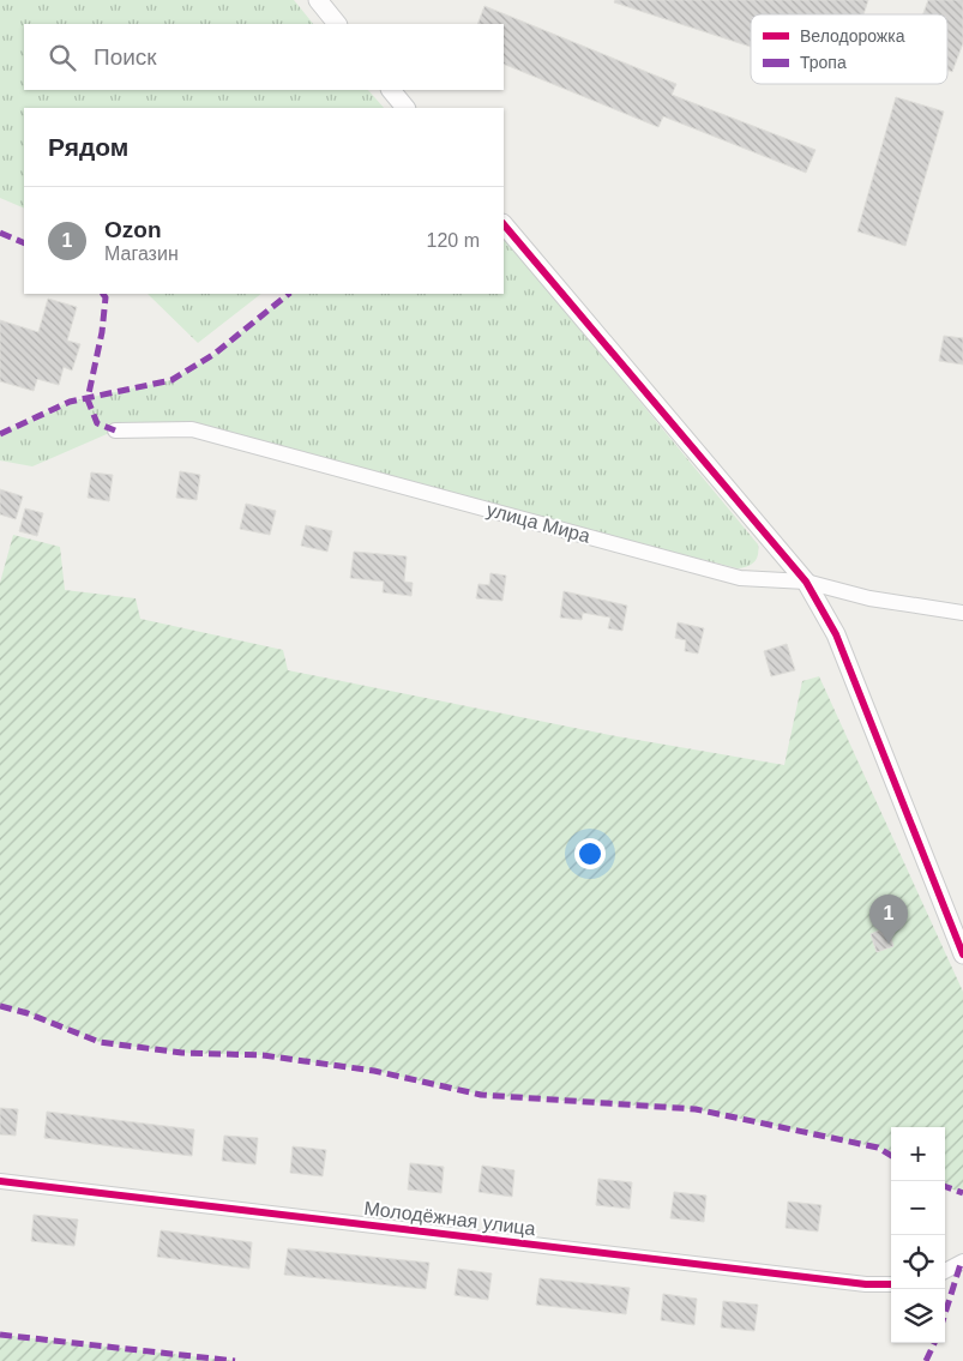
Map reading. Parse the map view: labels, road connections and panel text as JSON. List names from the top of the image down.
{
  "streets": {
    "street": ["улица Мира", "Молодёжная улица"]
  },
  "legend": ["Велодорожка", "Тропа"],
  "page": {
    "search": "Поиск",
    "heading": "Рядом",
    "list": [
      {
        "mark": "1",
        "name": "Ozon",
        "note": "Магазин",
        "value": "120 m"
      }
    ],
    "pins": "1",
    "map_buttons": ["+", "−"]
  }
}
